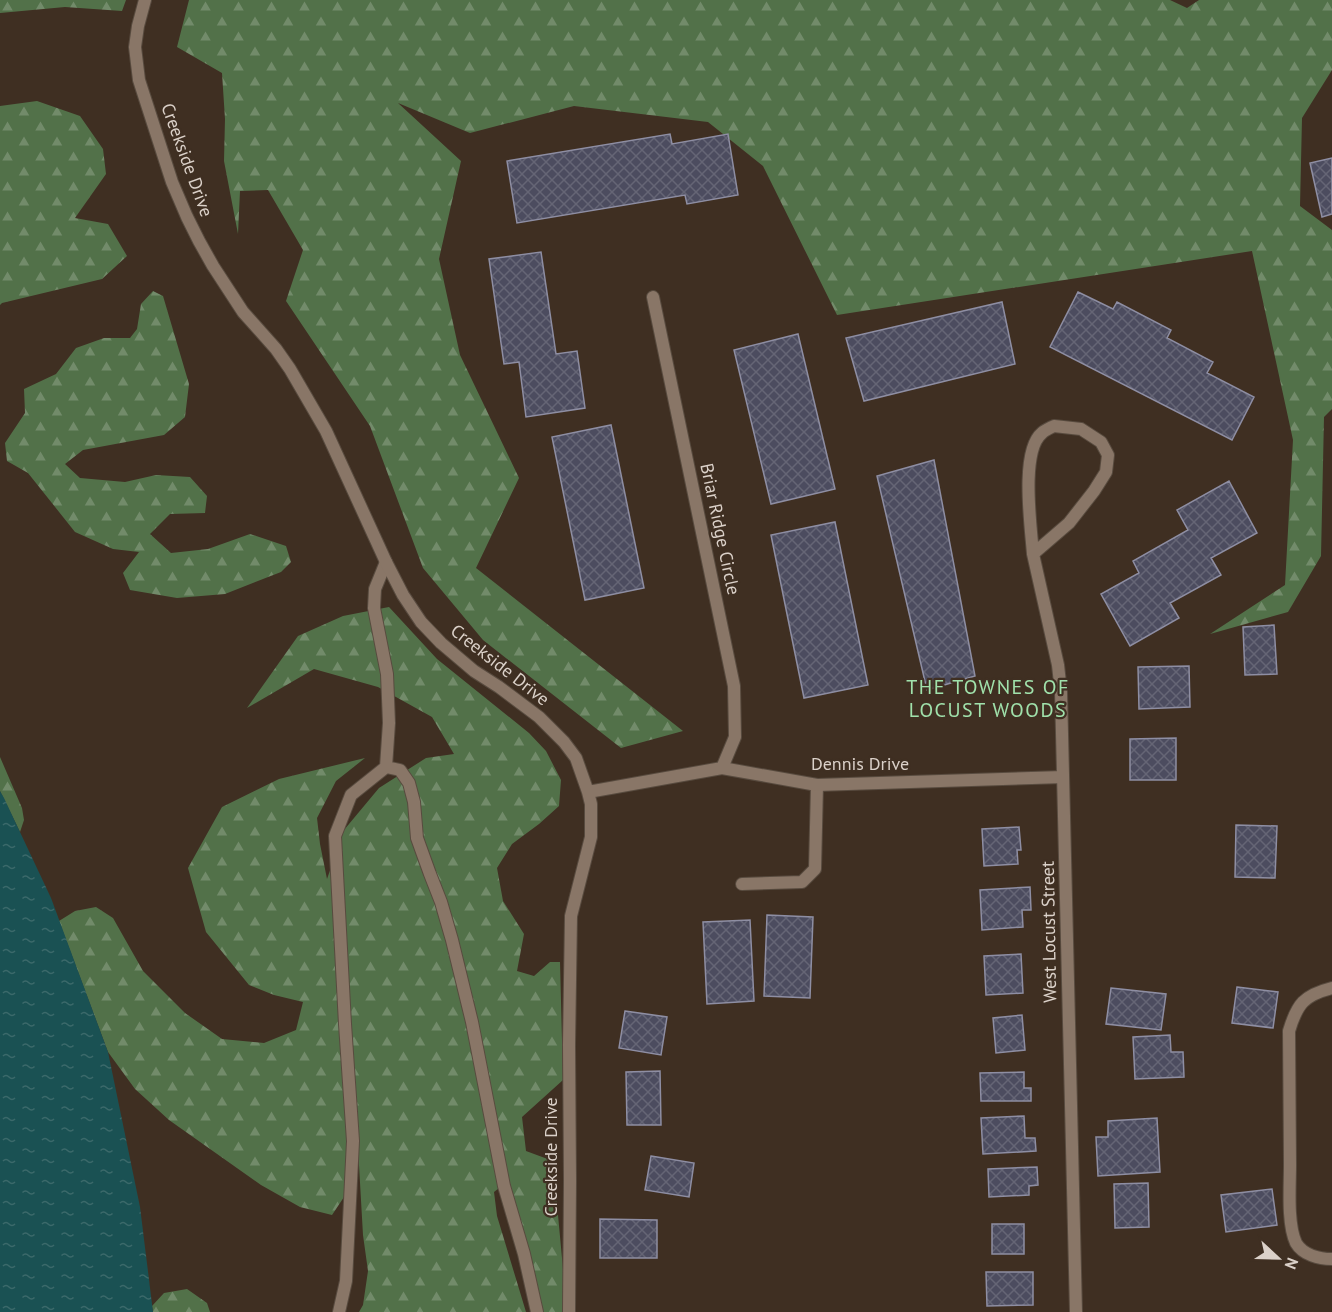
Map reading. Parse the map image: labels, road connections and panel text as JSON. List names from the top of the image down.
{
  "streets": {
    "street": [
      "Creekside Drive",
      "Briar Ridge Circle",
      "Dennis Drive",
      "West Locust Street"
    ]
  },
  "crossings": [
    ["Creekside Drive", "Dennis Drive"],
    ["Briar Ridge Circle", "Dennis Drive"],
    ["Dennis Drive", "West Locust Street"]
  ],
  "districts": ["THE TOWNES OF LOCUST WOODS"],
  "north": "right"
}
